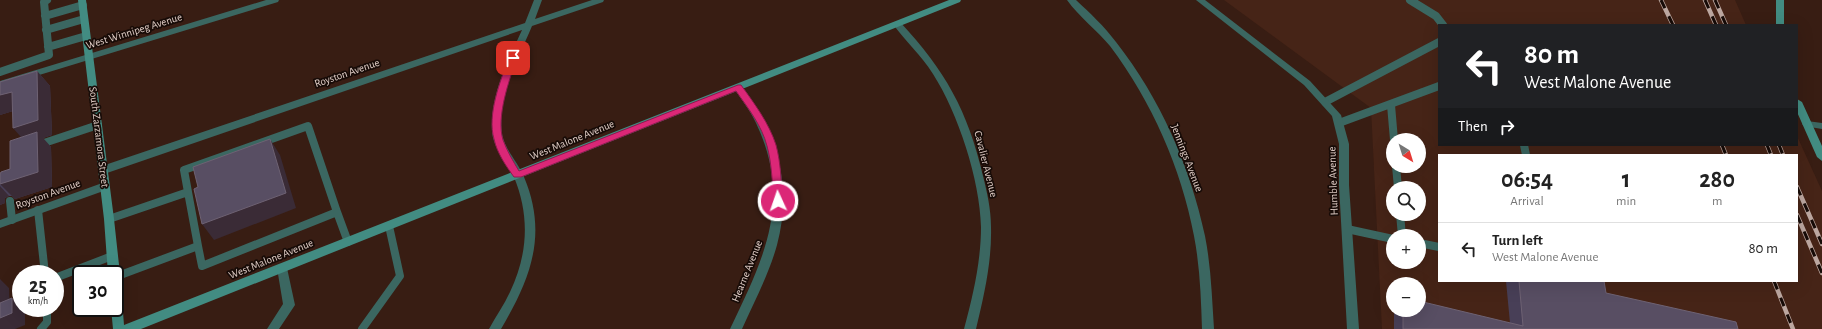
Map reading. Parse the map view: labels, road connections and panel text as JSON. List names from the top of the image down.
{
  "streets": {
    "street": [
      "West Winnipeg Avenue",
      "Royston Avenue",
      "South Zarzamora Street",
      "West Malone Avenue",
      "Jennings Avenue",
      "Cavalier Avenue",
      "Humble Avenue",
      "Hearne Avenue"
    ]
  },
  "crossings": [
    ["West Winnipeg Avenue", "South Zarzamora Street"],
    ["Royston Avenue", "South Zarzamora Street"],
    ["West Malone Avenue", "Cavalier Avenue"],
    ["West Malone Avenue", "Hearne Avenue"]
  ],
  "north": "bottom right",
  "page": {
    "turn": ["80 m", "West Malone Avenue"],
    "then": "Then",
    "map_buttons": ["+", "−"],
    "eta": [
      "06:54",
      "Arrival",
      "1",
      "min",
      "280",
      "m"
    ],
    "list": [
      {
        "name": "Turn left",
        "note": "West Malone Avenue",
        "value": "80 m"
      }
    ],
    "speed": "25 km/h",
    "limit": "30"
  }
}
